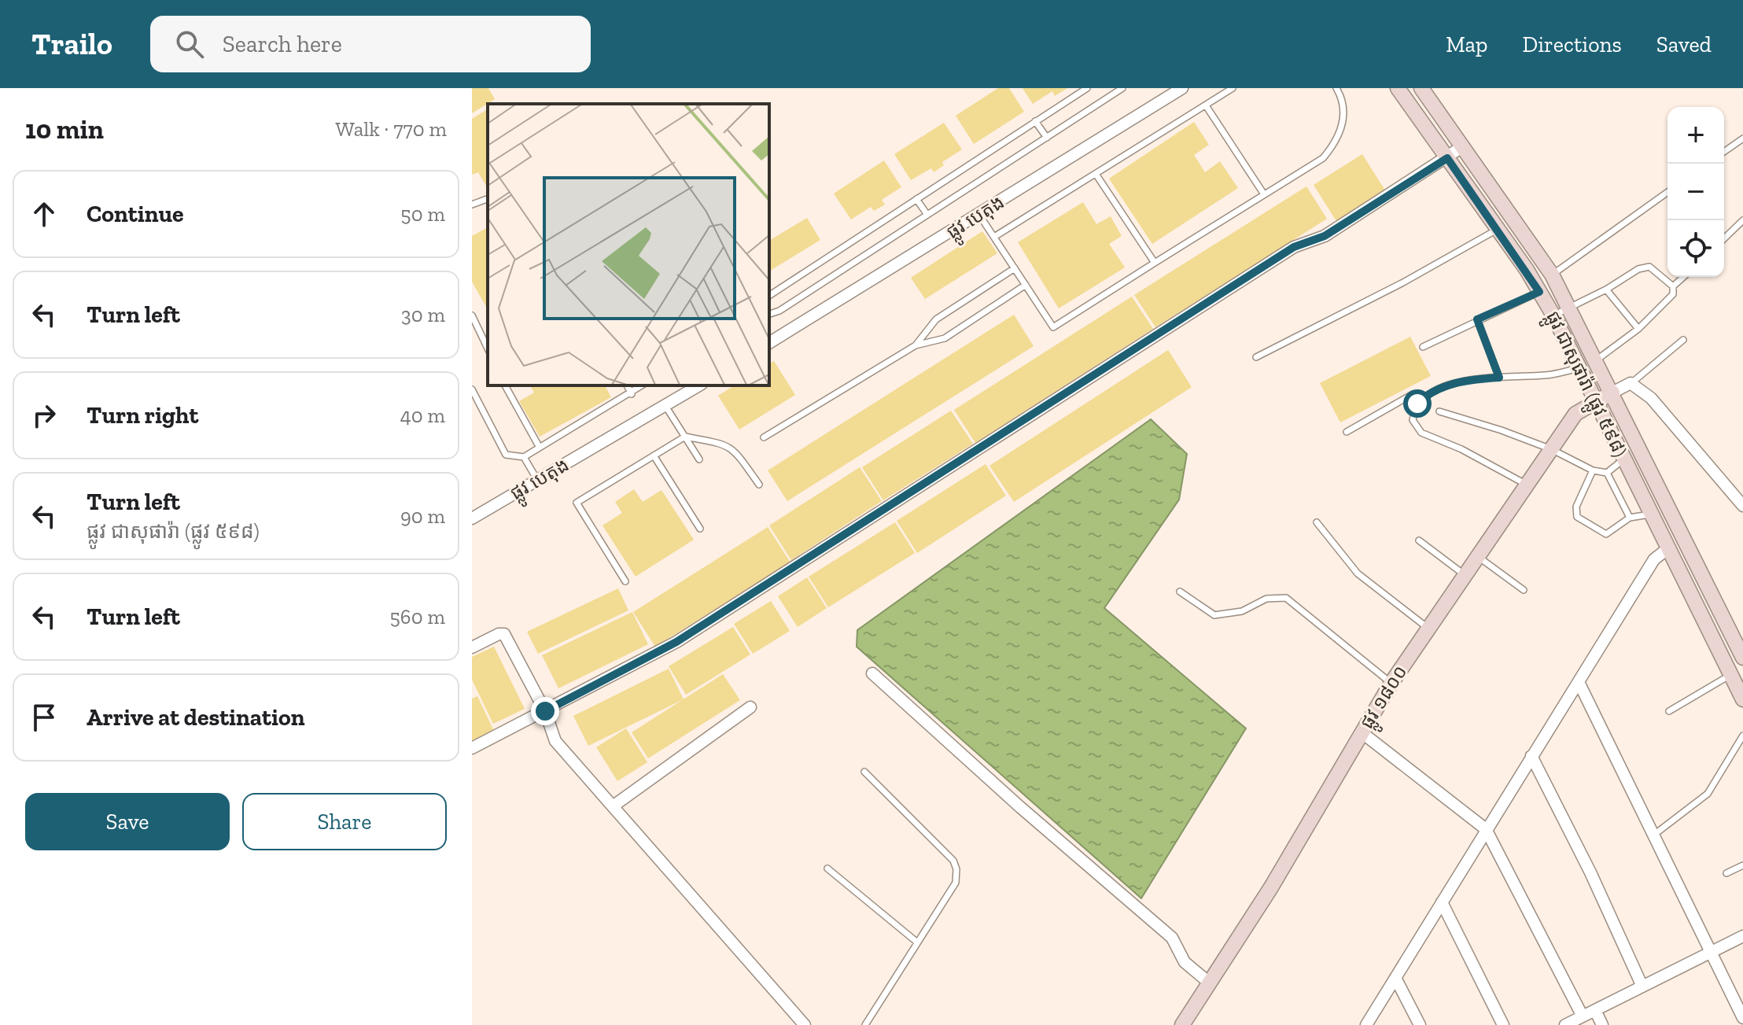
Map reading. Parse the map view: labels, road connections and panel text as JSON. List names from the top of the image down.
{
  "streets": {
    "main road": ["ផ្លូវ ជាសុផារ៉ា (ផ្លូវ ៥៩៨)", "ផ្លូវ ១៨០០"],
    "street": ["ផ្លូវ បេតុង"]
  },
  "crossings": [
    ["ផ្លូវ ជាសុផារ៉ា (ផ្លូវ ៥៩៨)", "ផ្លូវ ១៨០០"]
  ],
  "page": {
    "header": "Trailo",
    "search": "Search here",
    "nav": ["Map", "Directions", "Saved"],
    "heading": ["10 min", "Walk · 770 m"],
    "map_buttons": ["+", "−"],
    "list": [
      ["Continue", "50 m"],
      ["Turn left", "30 m"],
      ["Turn right", "40 m"],
      ["Turn left", "ផ្លូវ ជាសុផារ៉ា (ផ្លូវ ៥៩៨)", "90 m"],
      ["Turn left", "560 m"],
      "Arrive at destination"
    ],
    "buttons": ["Save", "Share"]
  }
}
